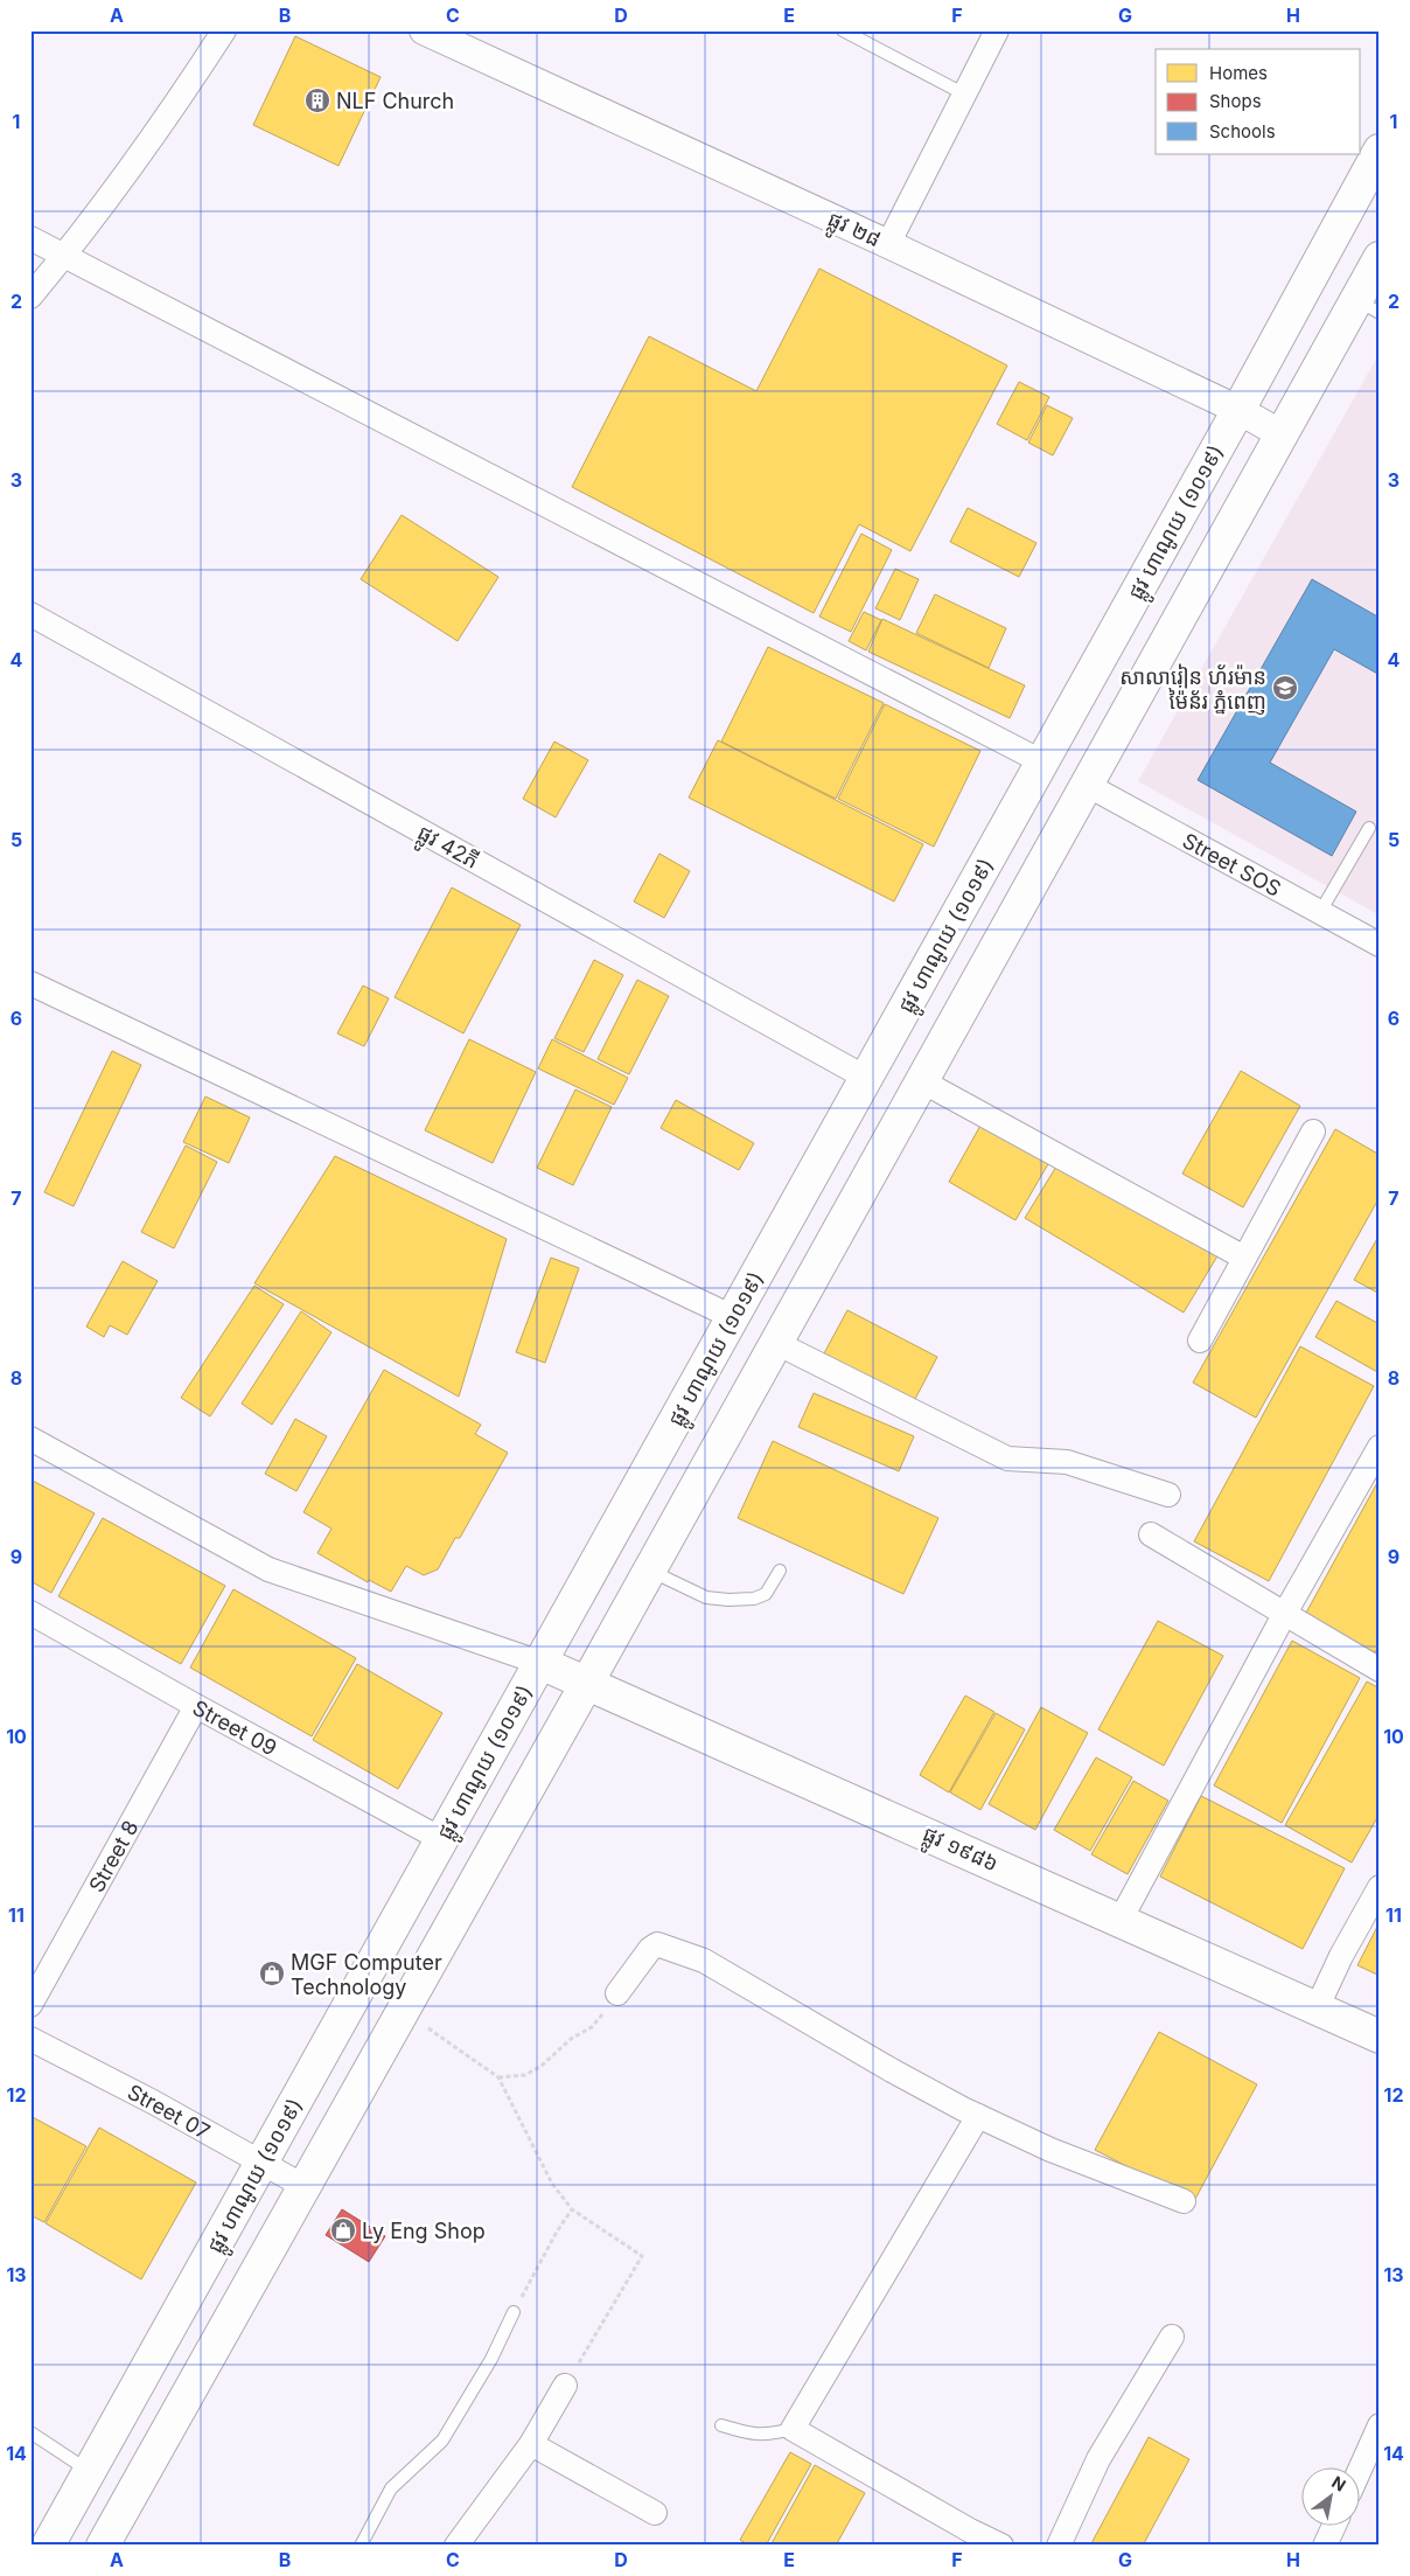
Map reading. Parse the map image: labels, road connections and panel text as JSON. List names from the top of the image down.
{
  "streets": {
    "main road": ["ផ្លូវ ហាណូយ (១០១៩)", "ផ្លូវ ១៩៨៦"],
    "street": [
      "ផ្លូវ ២៨",
      "ផ្លូវ 42ភី",
      "Street SOS",
      "Street 09",
      "Street 8",
      "Street 07"
    ]
  },
  "crossings": [
    ["ផ្លូវ ២៨", "ផ្លូវ ហាណូយ (១០១៩)"],
    ["ផ្លូវ ហាណូយ (១០១៩)", "ផ្លូវ 42ភី"],
    ["ផ្លូវ ហាណូយ (១០១៩)", "Street 09"],
    ["ផ្លូវ ហាណូយ (១០១៩)", "ផ្លូវ ១៩៨៦"],
    ["ផ្លូវ ហាណូយ (១០១៩)", "Street 07"],
    ["Street 09", "Street 8"]
  ],
  "places": {
    "building": ["NLF Church"],
    "school or university": ["សាលារៀន ហ័រម៉ាន ម៉ៃន័រ ភ្នំពេញ"],
    "shop": ["MGF Computer Technology", "Ly Eng Shop"]
  },
  "legend": ["Homes", "Shops", "Schools"],
  "north": "top right",
  "grid": {
    "columns": [
      "A",
      "B",
      "C",
      "D",
      "E",
      "F",
      "G",
      "H"
    ],
    "rows": [
      "1",
      "2",
      "3",
      "4",
      "5",
      "6",
      "7",
      "8",
      "9",
      "10",
      "11",
      "12",
      "13",
      "14"
    ]
  }
}
